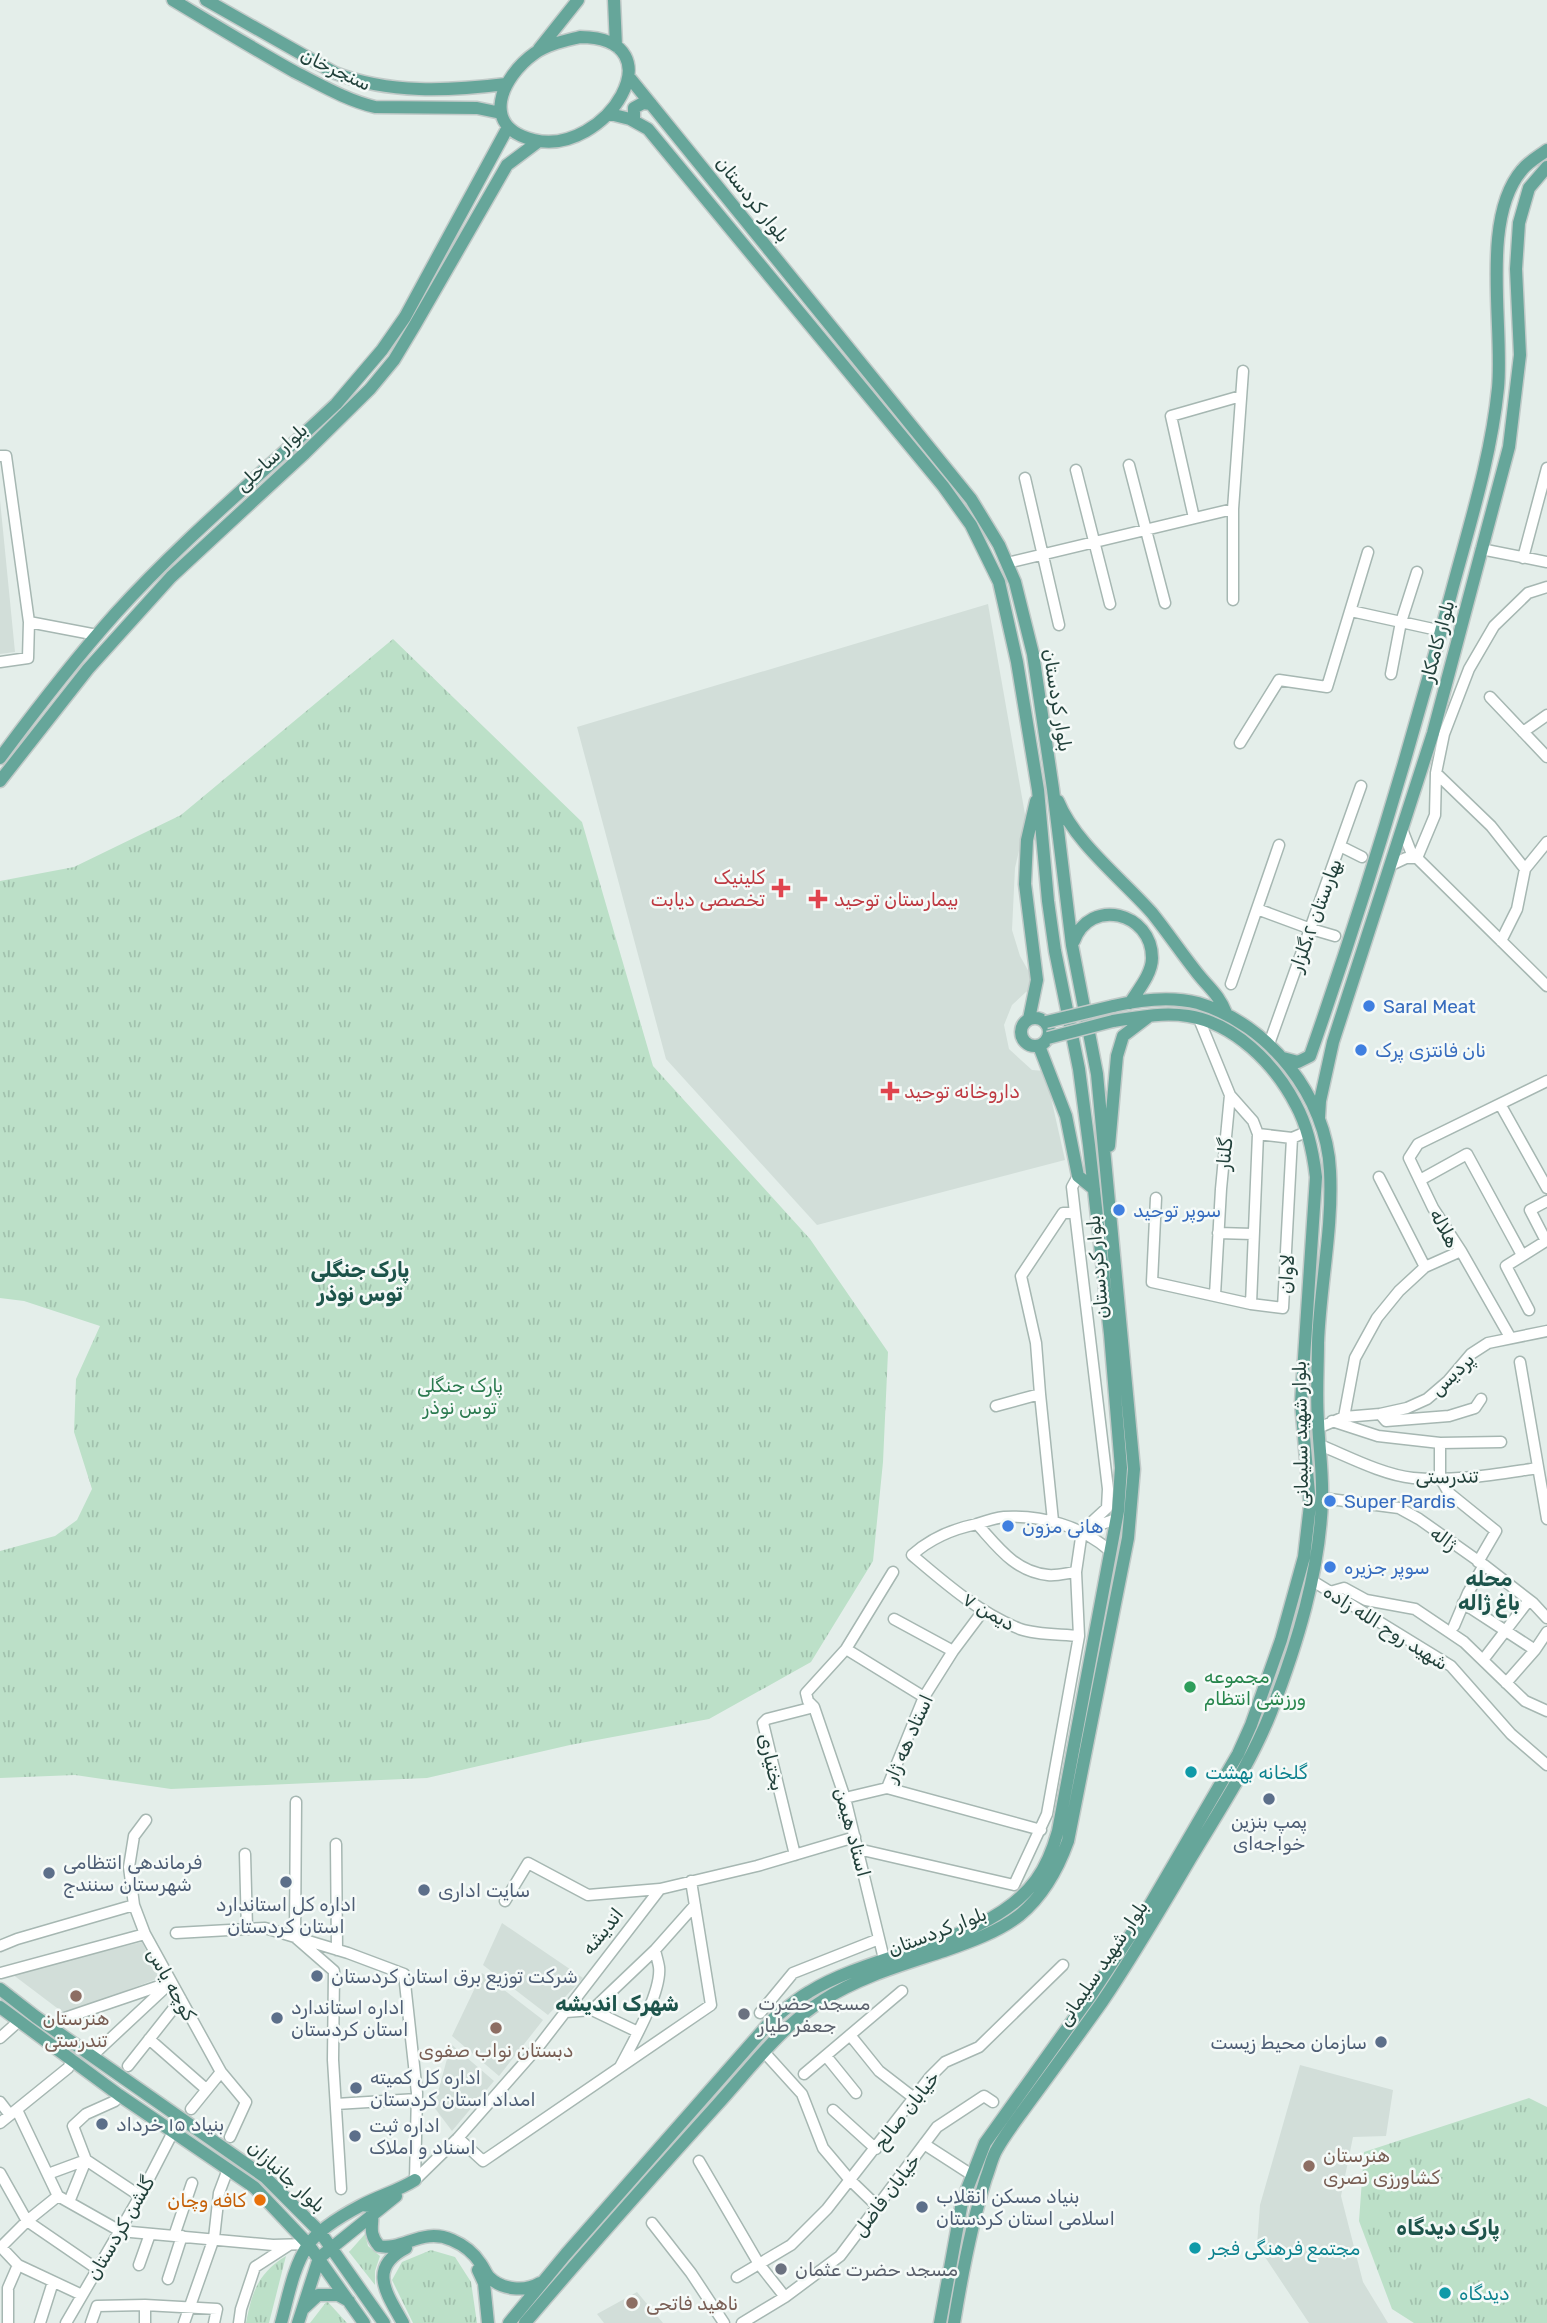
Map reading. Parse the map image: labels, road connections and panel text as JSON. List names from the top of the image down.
{
  "streets": {
    "main road": [
      "سنجرخان",
      "بلوار کردستان",
      "بلوار ساحلی",
      "بلوار کامکار",
      "بلوار شهید سلیمانی",
      "اندیشه",
      "بلوار جانبازان"
    ],
    "street": [
      "بهارستان ۲،گلزار",
      "گلنار",
      "هلاله",
      "لاوان",
      "پردیس",
      "تندرستی",
      "ژاله",
      "دیمن ۷",
      "شهید روح الله زاده",
      "استاد هه ژار",
      "بختیاری",
      "استاد هیمن",
      "کوچه یاس",
      "خیابان صالح",
      "خیابان فاضل",
      "گلشن کردستان"
    ]
  },
  "crossings": [
    ["سنجرخان", "بلوار کردستان"],
    ["سنجرخان", "بلوار ساحلی"],
    ["بلوار کردستان", "بلوار ساحلی"],
    ["بلوار کردستان", "استاد هیمن"],
    ["بلوار کامکار", "بلوار شهید سلیمانی"],
    ["بهارستان ۲،گلزار", "بلوار شهید سلیمانی"],
    ["گلنار", "بلوار شهید سلیمانی"],
    ["هلاله", "پردیس"],
    ["پردیس", "بلوار شهید سلیمانی"],
    ["بلوار شهید سلیمانی", "تندرستی"],
    ["بلوار شهید سلیمانی", "ژاله"],
    ["بلوار شهید سلیمانی", "شهید روح الله زاده"],
    ["دیمن ۷", "استاد هه ژار"],
    ["استاد هه ژار", "استاد هیمن"],
    ["بختیاری", "استاد هیمن"],
    ["اندیشه", "بلوار جانبازان"],
    ["بلوار جانبازان", "گلشن کردستان"]
  ],
  "districts": [
    "پارک جنگلی توس نوذر",
    "محله باغ ژاله",
    "شهرک اندیشه",
    "پارک دیدگاه"
  ],
  "parks": ["پارک جنگلی توس نوذر"],
  "places": {
    "health": ["کلینیک تخصصی دیابت", "بیمارستان توحید", "داروخانه توحید"],
    "other": [
      "Saral Meat",
      "نان فانتزی پرک",
      "سوپر توحید",
      "Super Pardis",
      "هانی مزون",
      "سوپر جزیره",
      "مجموعه ورزشی انتظام",
      "گلخانه بهشت",
      "پمپ بنزین خواجه‌ای",
      "فرماندهی انتظامی شهرستان سنندج",
      "اداره کل استاندارد استان کردستان",
      "سایت اداری",
      "شرکت توزیع برق استان کردستان",
      "هنرستان تندرستی",
      "مسجد حضرت جعفر طیار",
      "اداره استاندارد استان کردستان",
      "دبستان نواب صفوی",
      "سازمان محیط زیست",
      "اداره کل کمیته امداد استان کردستان",
      "بنیاد ۱۵ خرداد",
      "اداره ثبت اسناد و املاک",
      "هنرستان کشاورزی نصری",
      "کافه وچان",
      "بنیاد مسکن انقلاب اسلامی استان کردستان",
      "مجتمع فرهنگی فجر",
      "مسجد حضرت عثمان",
      "دیدگاه",
      "ناهید فاتحی"
    ]
  }
}
